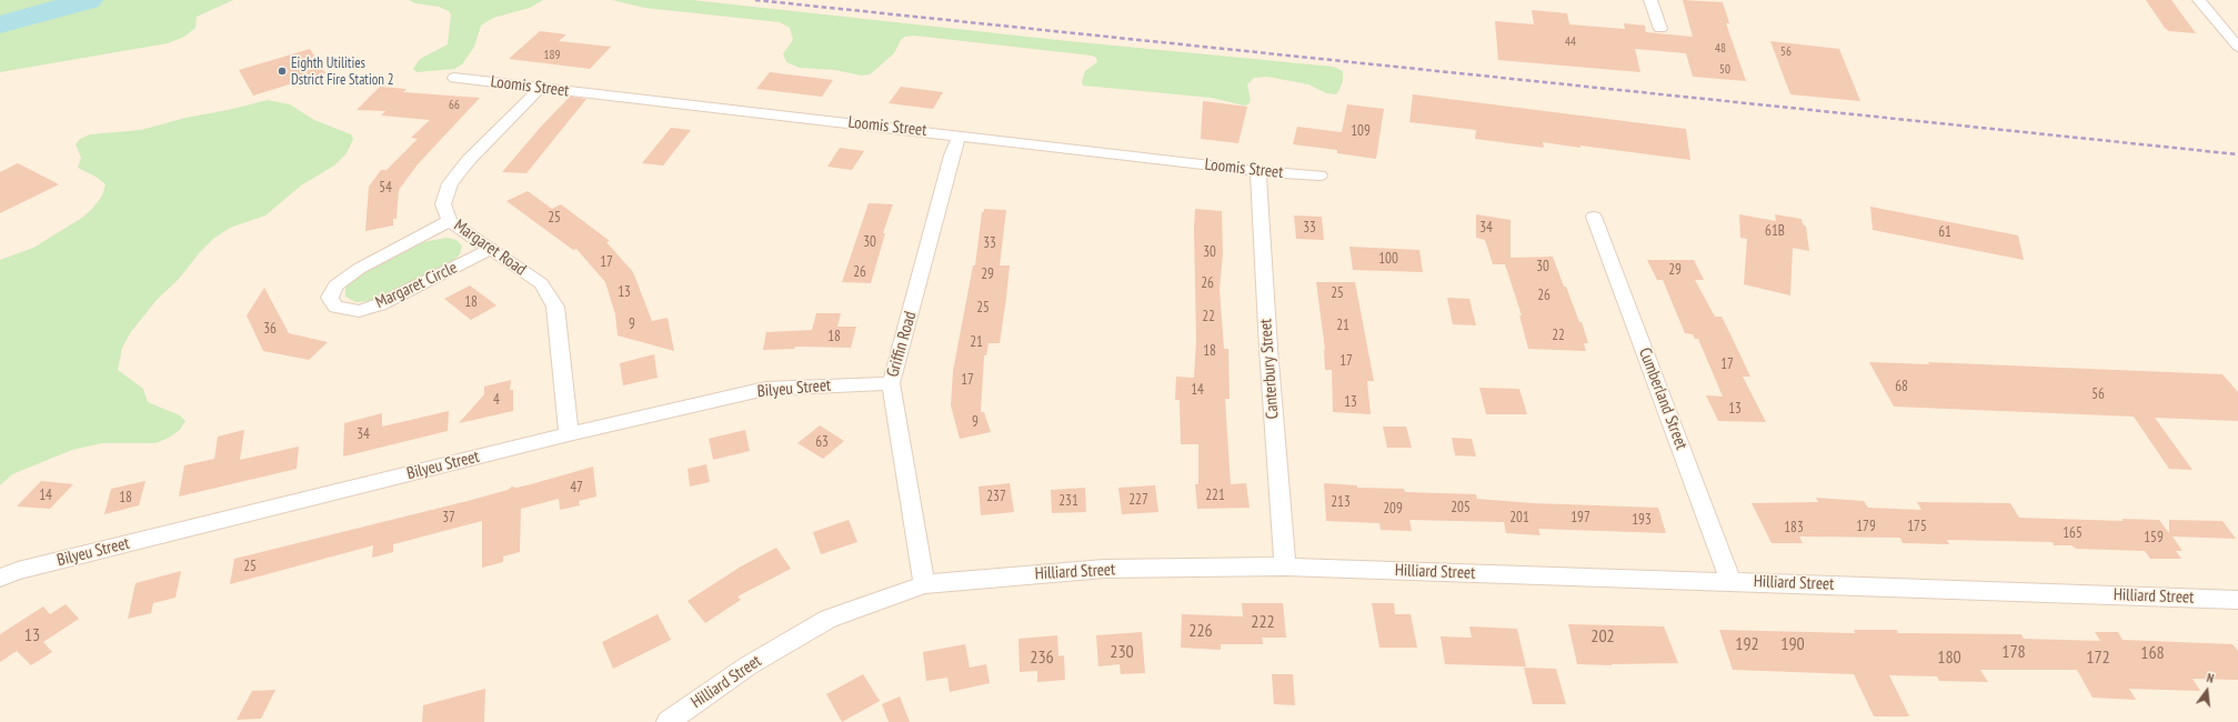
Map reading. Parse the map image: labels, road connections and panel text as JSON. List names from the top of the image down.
{
  "streets": {
    "street": [
      "Loomis Street",
      "Margaret Road",
      "Margaret Circle",
      "Griffin Road",
      "Canterbury Street",
      "Bilyeu Street",
      "Cumberland Street",
      "Hilliard Street"
    ]
  },
  "crossings": [
    ["Loomis Street", "Margaret Road"],
    ["Loomis Street", "Griffin Road"],
    ["Loomis Street", "Canterbury Street"],
    ["Margaret Road", "Margaret Circle"],
    ["Margaret Road", "Bilyeu Street"],
    ["Griffin Road", "Bilyeu Street"],
    ["Griffin Road", "Hilliard Street"],
    ["Canterbury Street", "Hilliard Street"],
    ["Cumberland Street", "Hilliard Street"]
  ],
  "places": ["Eighth Utilities Dstrict Fire Station 2"],
  "house_numbers": [
    "44",
    "48",
    "56",
    "189",
    "50",
    "66",
    "109",
    "54",
    "25",
    "33",
    "34",
    "61B",
    "61",
    "30",
    "33",
    "30",
    "100",
    "17",
    "30",
    "29",
    "26",
    "29",
    "26",
    "13",
    "25",
    "26",
    "18",
    "25",
    "22",
    "9",
    "21",
    "36",
    "22",
    "18",
    "21",
    "18",
    "17",
    "17",
    "17",
    "68",
    "14",
    "56",
    "4",
    "13",
    "13",
    "9",
    "34",
    "63",
    "47",
    "14",
    "221",
    "237",
    "18",
    "227",
    "231",
    "213",
    "205",
    "209",
    "37",
    "201",
    "197",
    "193",
    "179",
    "175",
    "183",
    "165",
    "159",
    "25",
    "222",
    "226",
    "13",
    "202",
    "192",
    "190",
    "230",
    "178",
    "168",
    "236",
    "180",
    "172"
  ],
  "north": "top"
}
